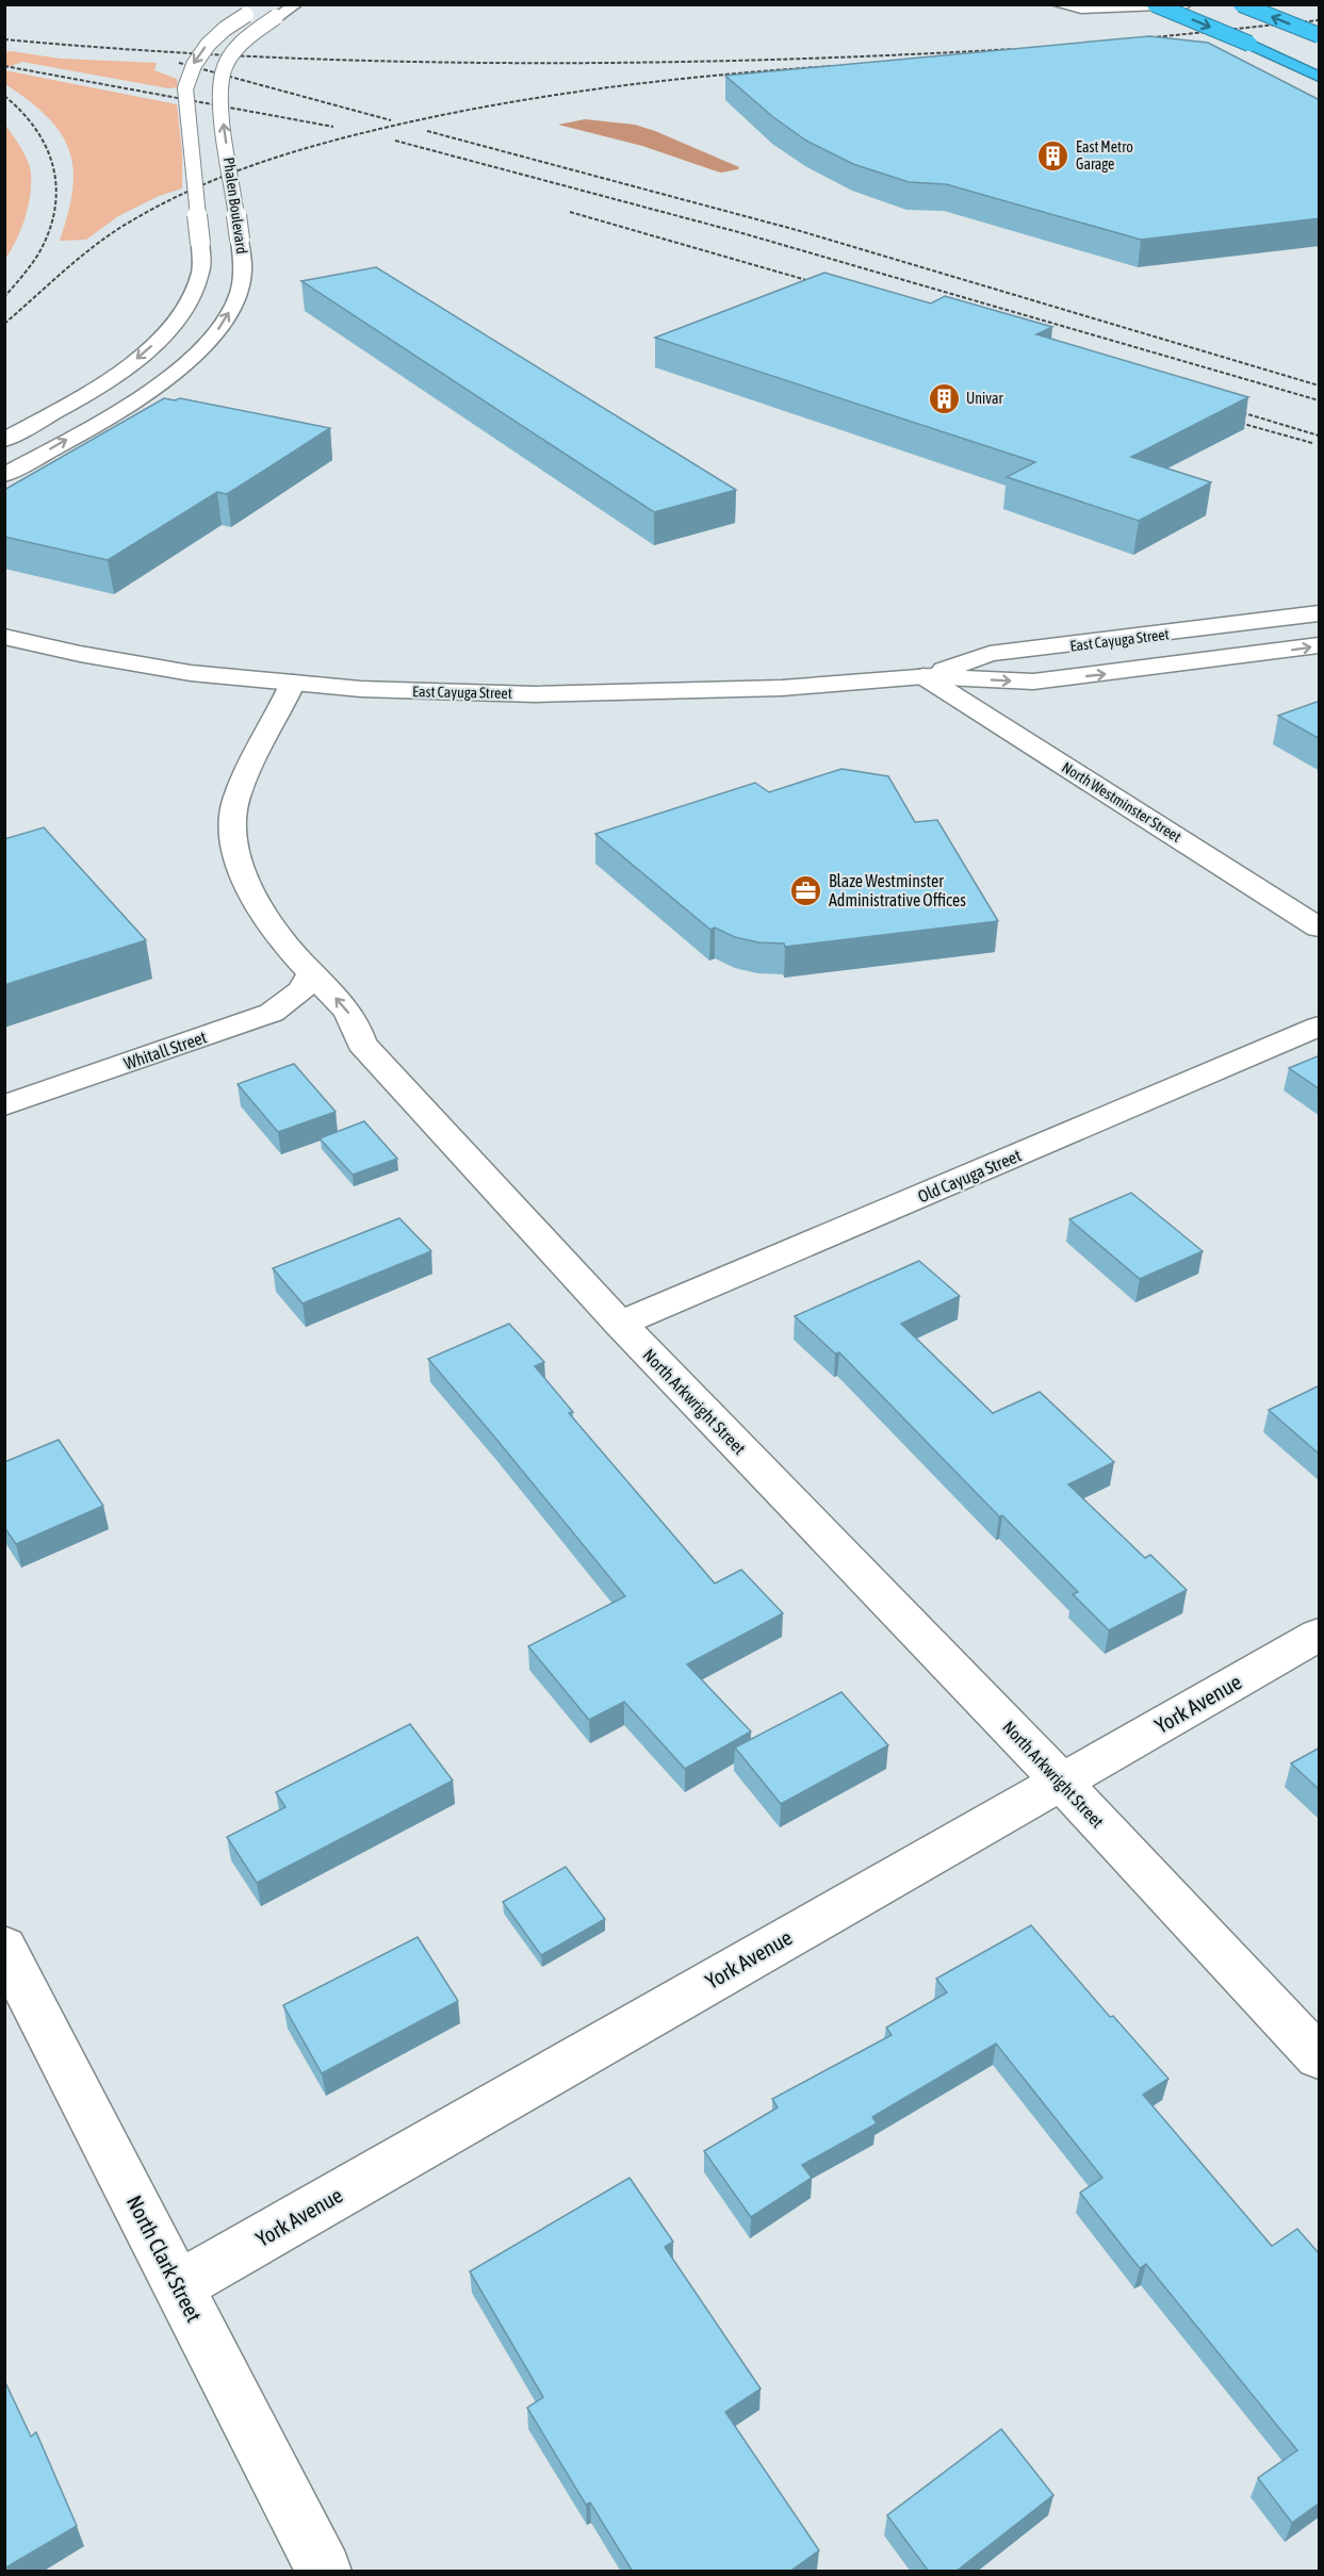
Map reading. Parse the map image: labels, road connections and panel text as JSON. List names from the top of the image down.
{
  "streets": {
    "main road": [
      "Phalen Boulevard",
      "East Cayuga Street",
      "North Westminster Street",
      "Whitall Street",
      "Old Cayuga Street",
      "North Arkwright Street",
      "York Avenue",
      "North Clark Street"
    ]
  },
  "crossings": [
    ["East Cayuga Street", "North Westminster Street"],
    ["East Cayuga Street", "North Arkwright Street"],
    ["Whitall Street", "North Arkwright Street"],
    ["Old Cayuga Street", "North Arkwright Street"],
    ["North Arkwright Street", "York Avenue"],
    ["York Avenue", "North Clark Street"]
  ],
  "one_way": ["Phalen Boulevard"],
  "places": {
    "building": ["East Metro Garage", "Univar"],
    "office": ["Blaze Westminster Administrative Offices"]
  }
}
